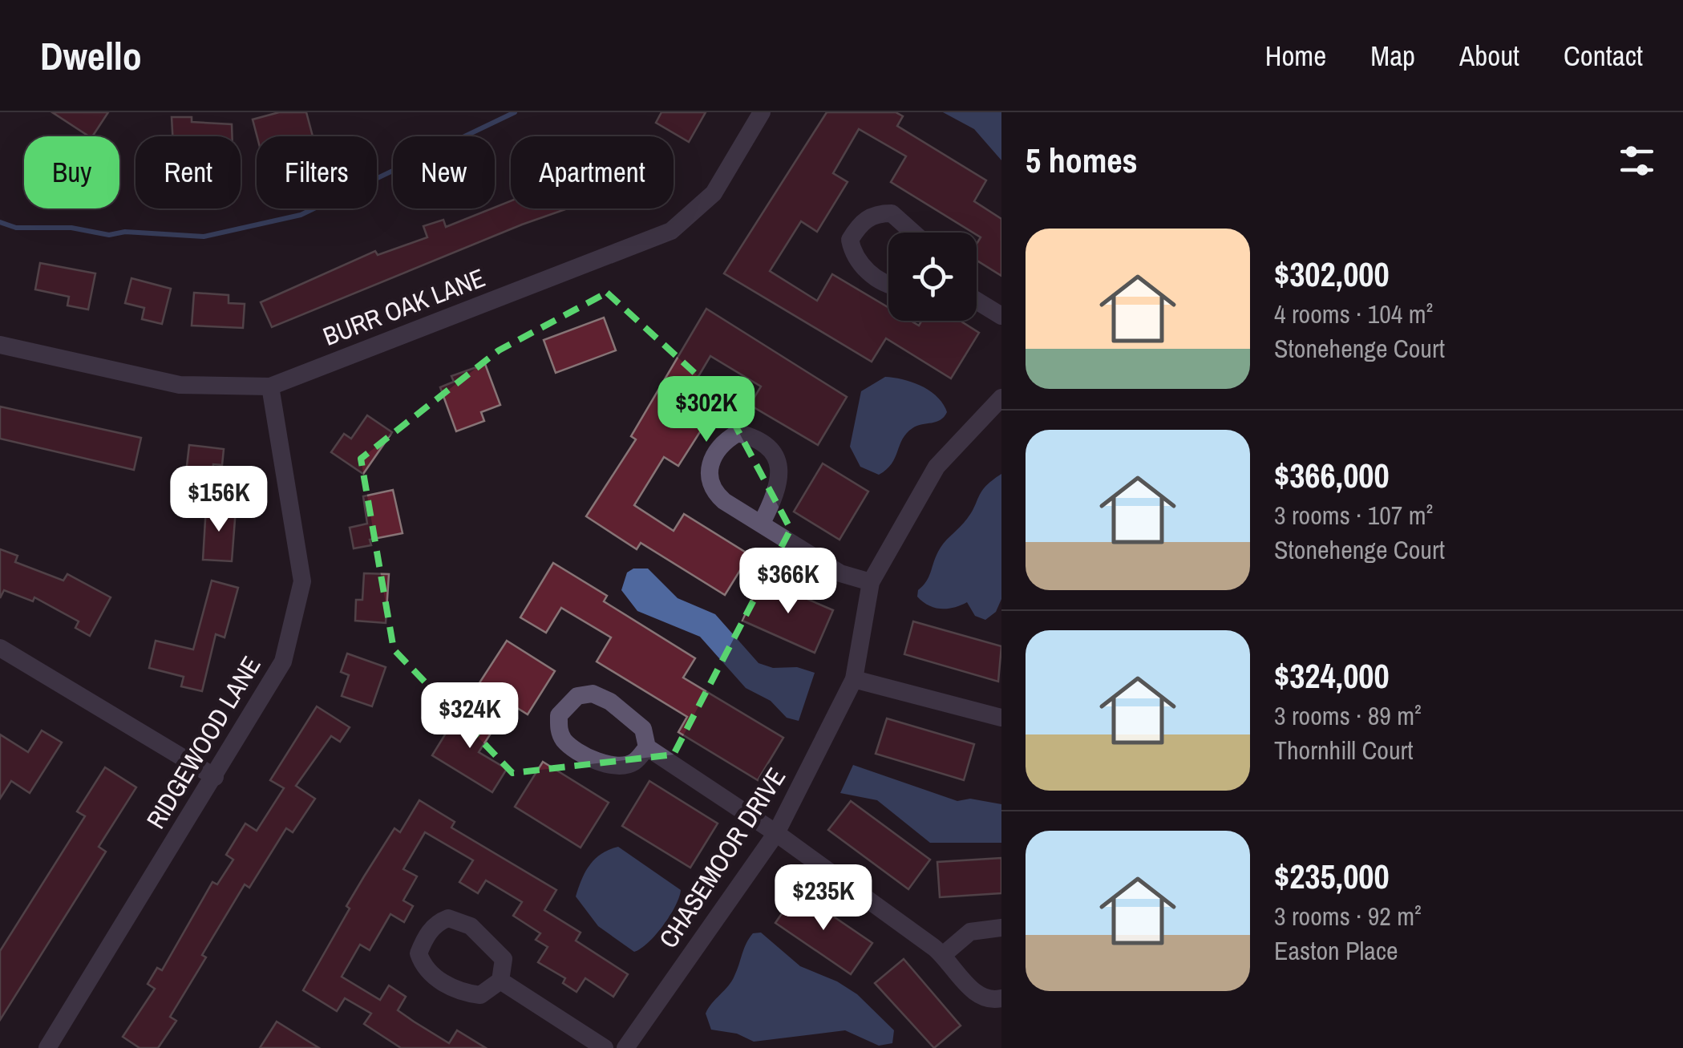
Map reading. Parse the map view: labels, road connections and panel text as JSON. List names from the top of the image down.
{
  "streets": {
    "street": ["BURR OAK LANE", "RIDGEWOOD LANE", "CHASEMOOR DRIVE"]
  },
  "crossings": [
    ["BURR OAK LANE", "RIDGEWOOD LANE"]
  ],
  "page": {
    "header": "Dwello",
    "nav": [
      "Home",
      "Map",
      "About",
      "Contact"
    ],
    "heading": "5 homes",
    "chip": [
      "Buy",
      "Rent",
      "Filters",
      "New",
      "Apartment"
    ],
    "list": [
      {
        "name": "$302,000",
        "note": "4 rooms · 104 m² · Stonehenge Court"
      },
      {
        "name": "$366,000",
        "note": "3 rooms · 107 m² · Stonehenge Court"
      },
      {
        "name": "$324,000",
        "note": "3 rooms · 89 m² · Thornhill Court"
      },
      {
        "name": "$235,000",
        "note": "3 rooms · 92 m² · Easton Place"
      }
    ],
    "price": [
      "$302K",
      "$156K",
      "$366K",
      "$324K",
      "$235K"
    ]
  }
}
